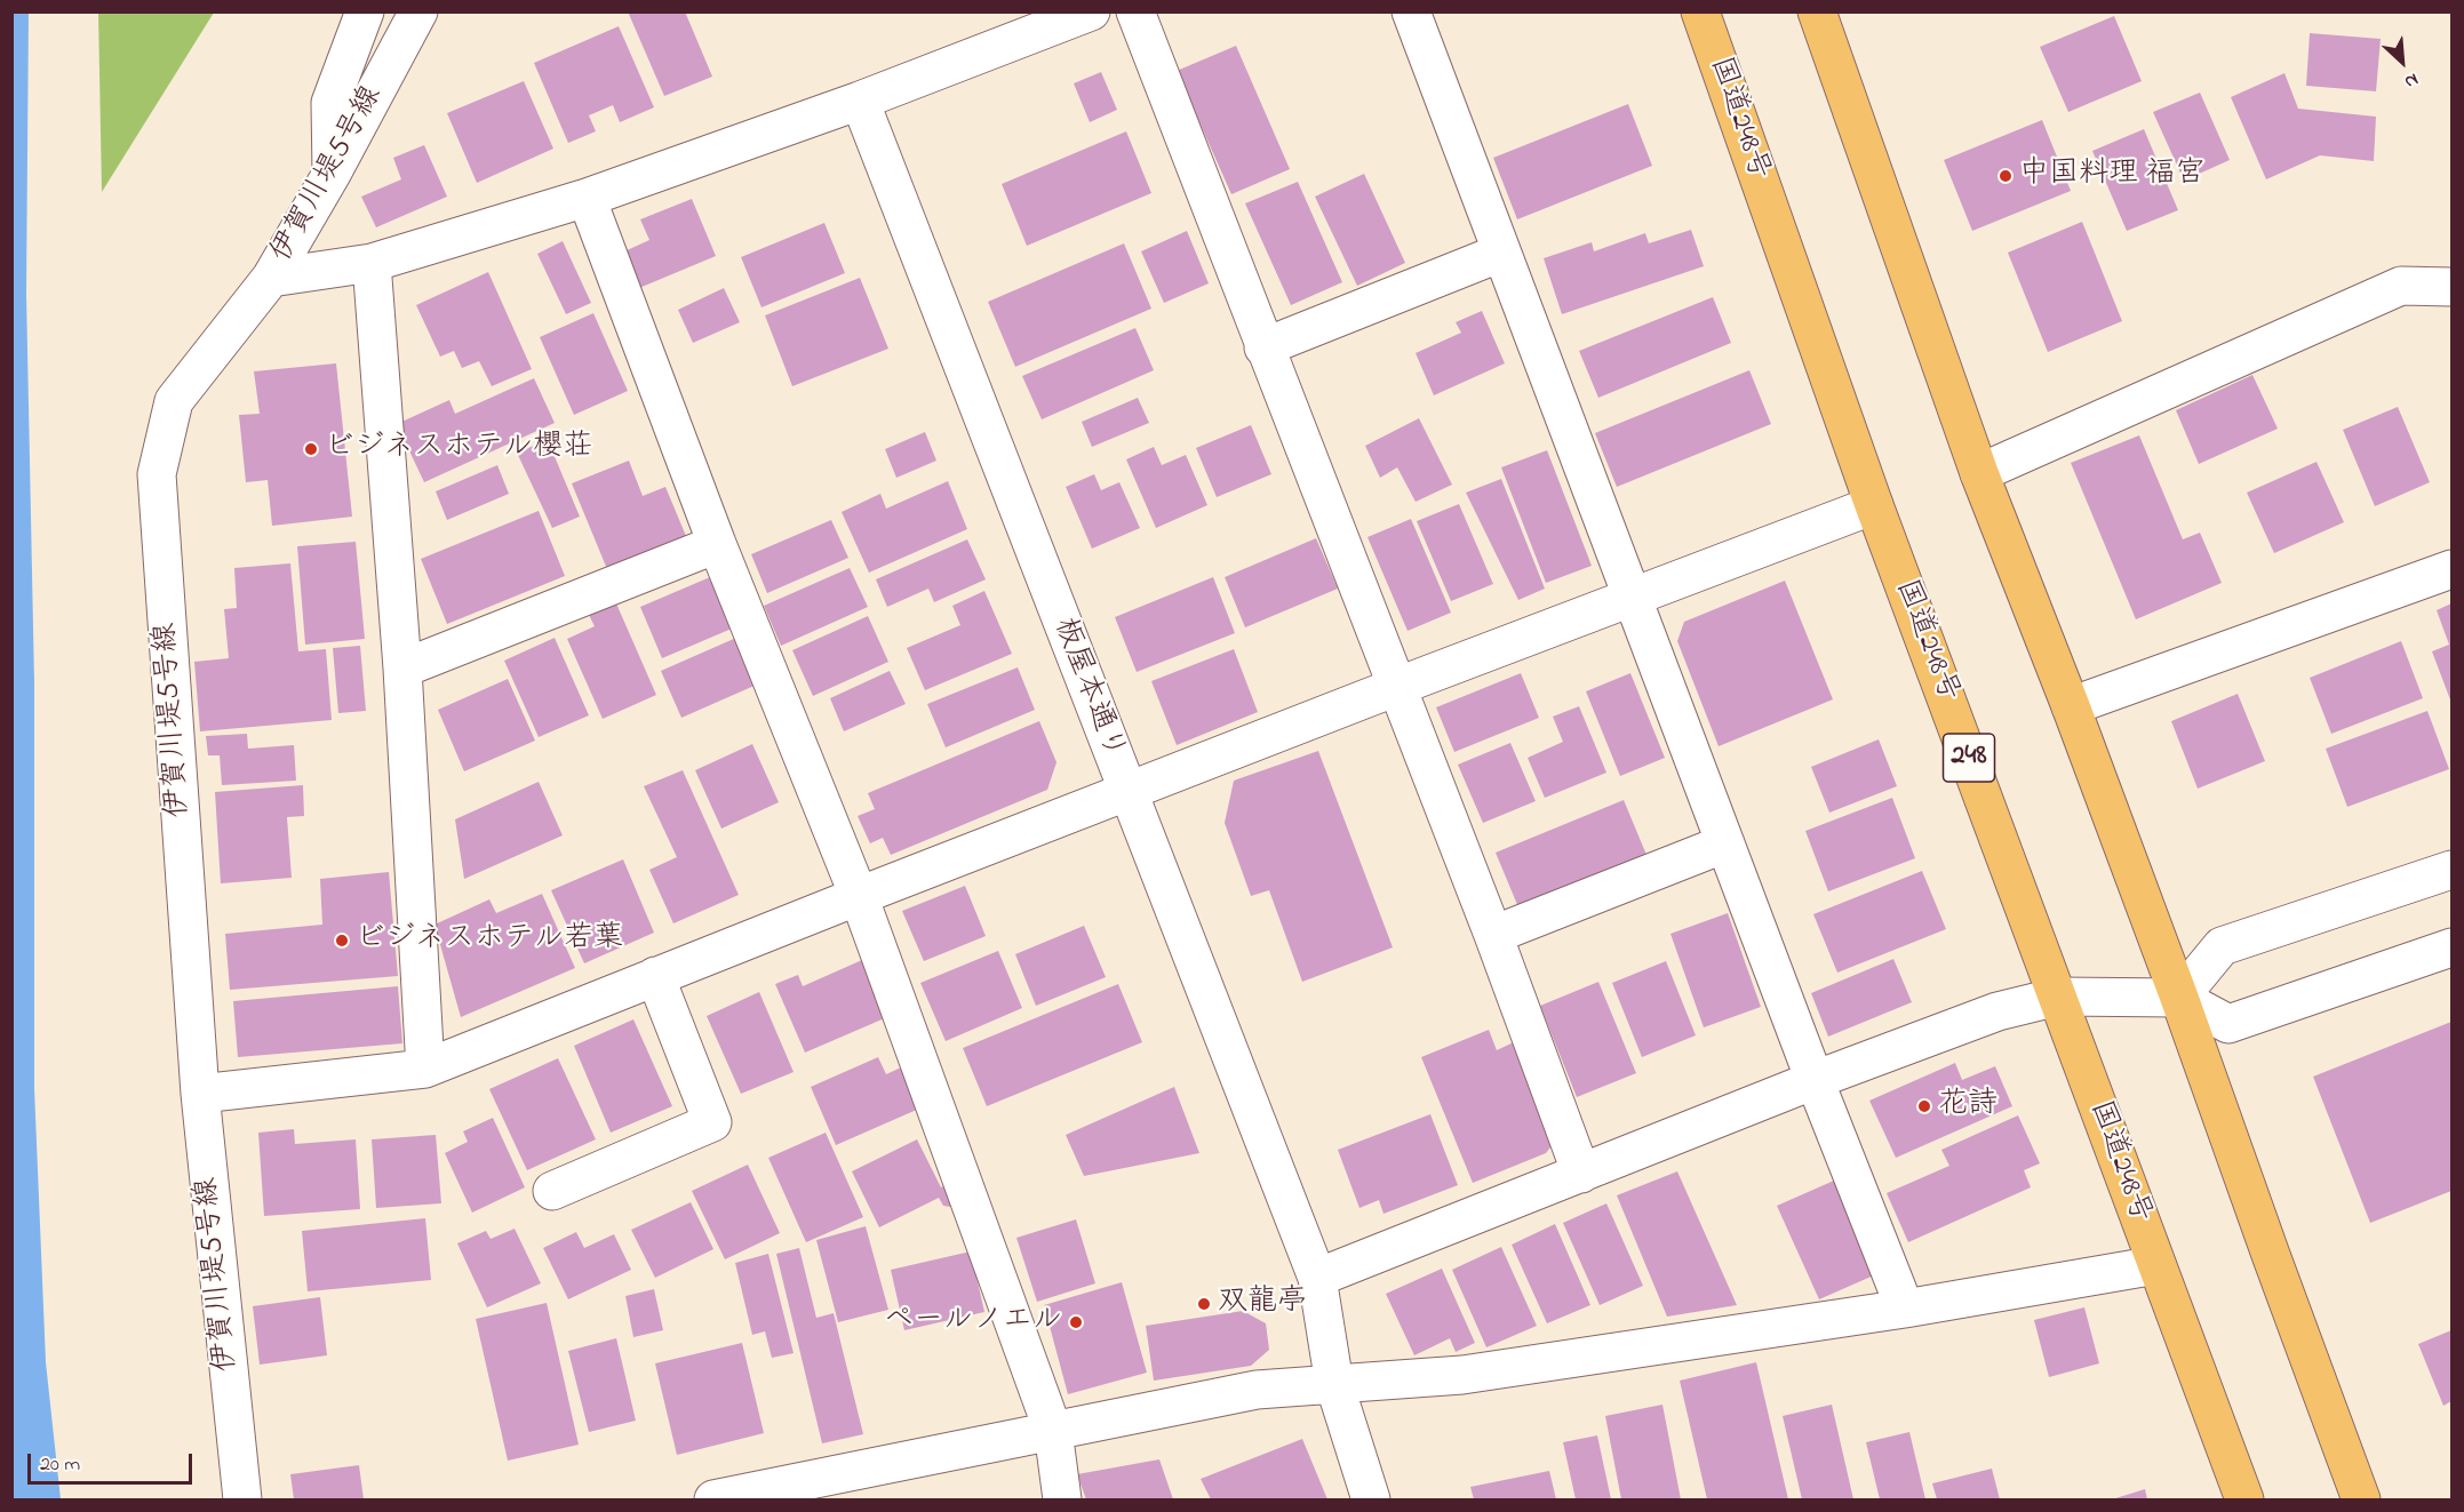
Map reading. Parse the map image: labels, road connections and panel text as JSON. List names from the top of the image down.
{
  "streets": {
    "highway": ["国道248号", "248"],
    "street": ["伊賀川堤5号線", "板屋本通り"]
  },
  "places": [
    "中国料理 福宮",
    "ビジネスホテル櫻荘",
    "ビジネスホテル若葉",
    "花詩",
    "双龍亭",
    "ペールノエル"
  ],
  "scale_bar": "20 m",
  "north": "bottom right"
}
